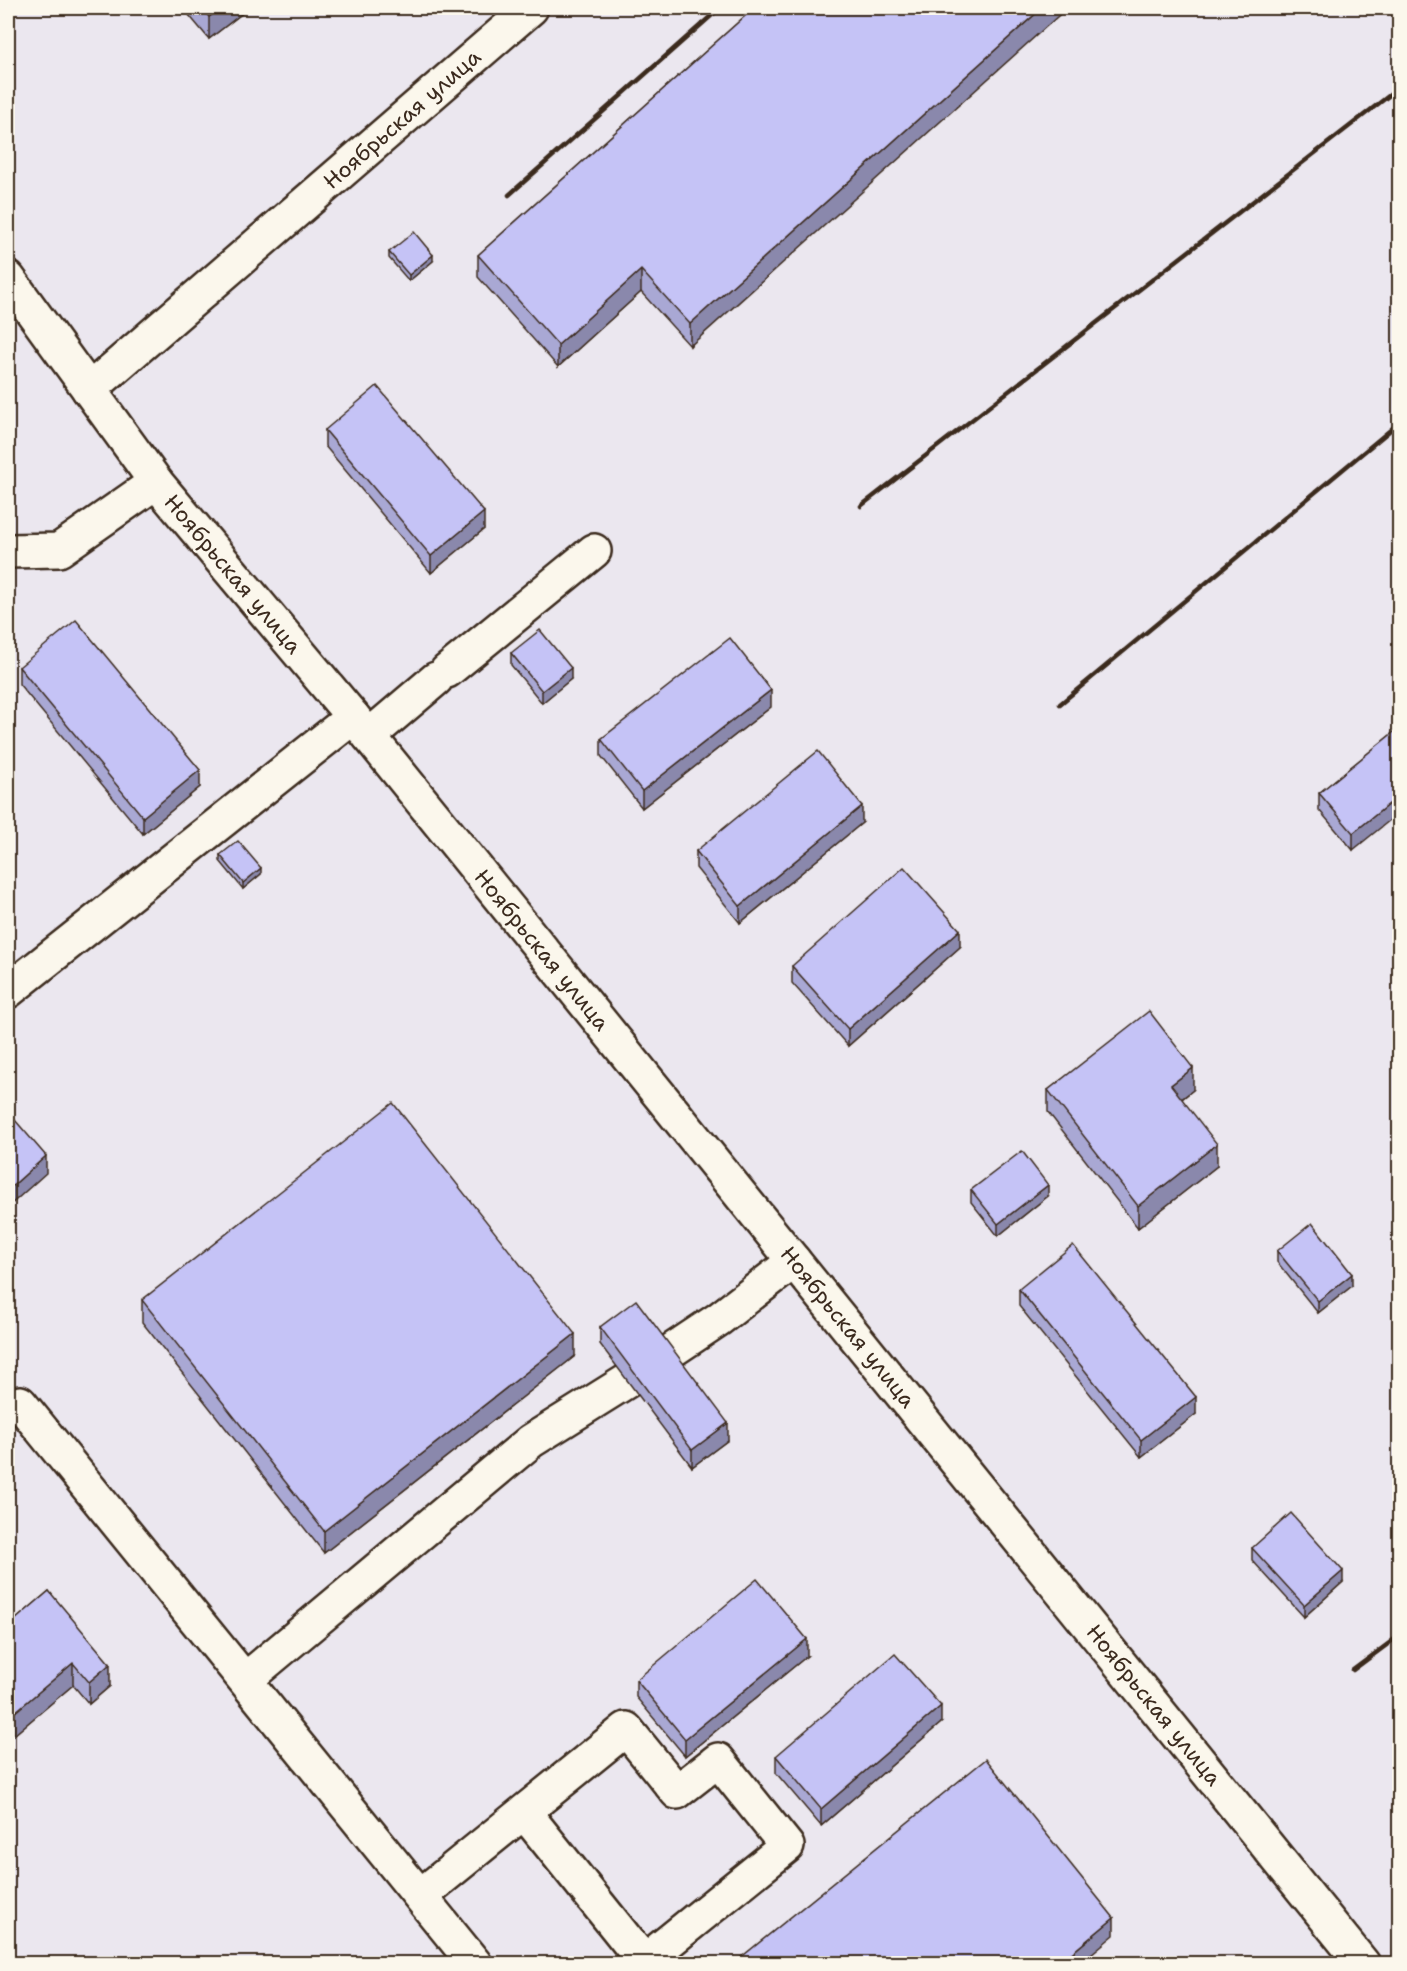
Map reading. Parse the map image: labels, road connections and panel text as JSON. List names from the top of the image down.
{
  "streets": {
    "main road": ["Ноябрьская улица"]
  }
}
